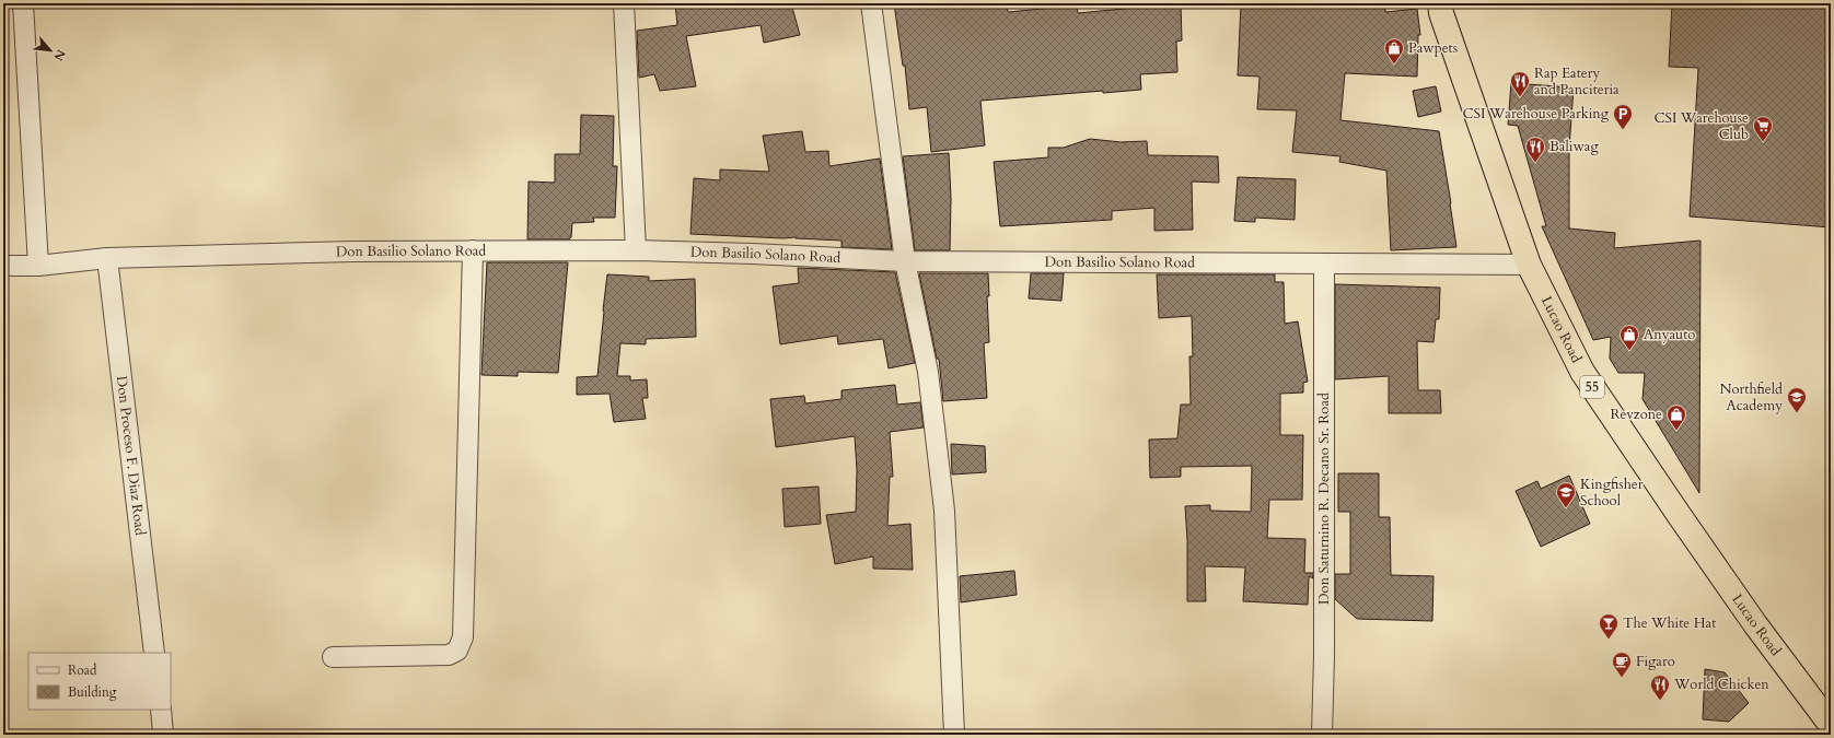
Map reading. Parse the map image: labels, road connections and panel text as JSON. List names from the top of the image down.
{
  "streets": {
    "highway": ["Lucao Road", "55"],
    "street": ["Don Basilio Solano Road", "Don Proceso F. Diaz Road", "Don Saturnino R. Decano Sr. Road"]
  },
  "crossings": [
    ["Don Basilio Solano Road", "Lucao Road"],
    ["Don Basilio Solano Road", "Don Proceso F. Diaz Road"],
    ["Don Basilio Solano Road", "Don Saturnino R. Decano Sr. Road"]
  ],
  "places": {
    "shop": ["Pawpets", "Anyauto", "Revzone"],
    "restaurant": ["Rap Eatery and Panciteria", "Baliwag", "World Chicken"],
    "parking": ["CSI Warehouse Parking"],
    "supermarket": ["CSI Warehouse Club"],
    "school or university": ["Northfield Academy", "Kingfisher School"],
    "bar": ["The White Hat"],
    "cafe": ["Figaro"]
  },
  "legend": ["Road", "Building"],
  "north": "bottom right"
}
